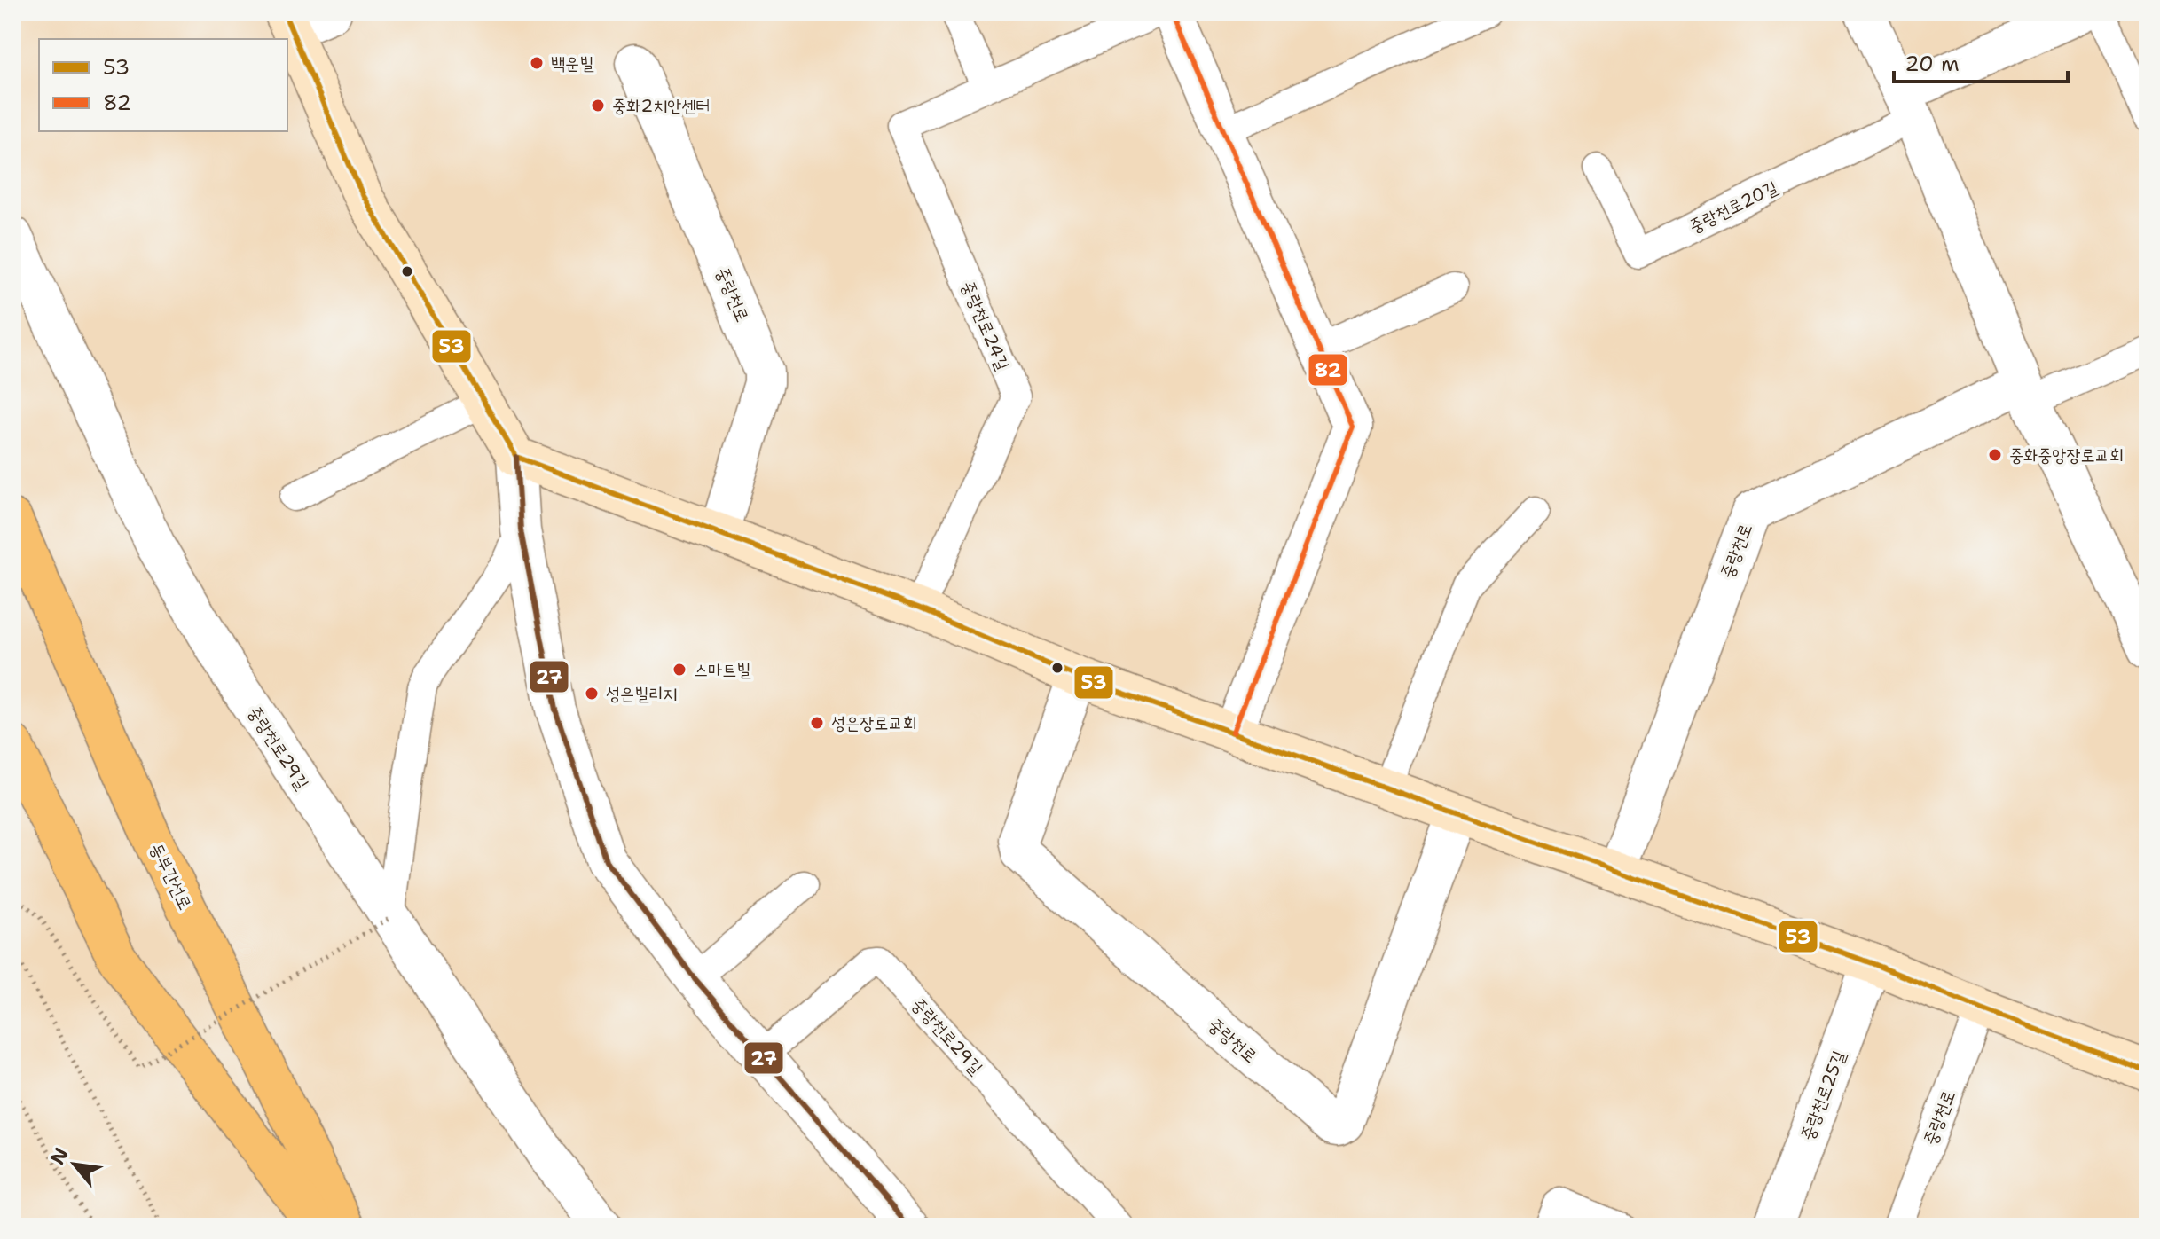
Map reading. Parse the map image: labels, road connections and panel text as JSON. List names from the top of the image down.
{
  "streets": {
    "highway": ["동부간선로"],
    "street": ["중랑천로", "중랑천로29길", "중랑천로25길"],
    "lane": ["중랑천로20길", "중랑천로24길"]
  },
  "places": [
    "백운빌",
    "중화2치안센터",
    "중화중앙장로교회",
    "스마트빌",
    "성은빌리지",
    "성은장로교회"
  ],
  "lines": ["transit line 53", "transit line 82", "transit line 27"],
  "legend": ["53", "82"],
  "scale_bar": "20 m",
  "north": "top left"
}
